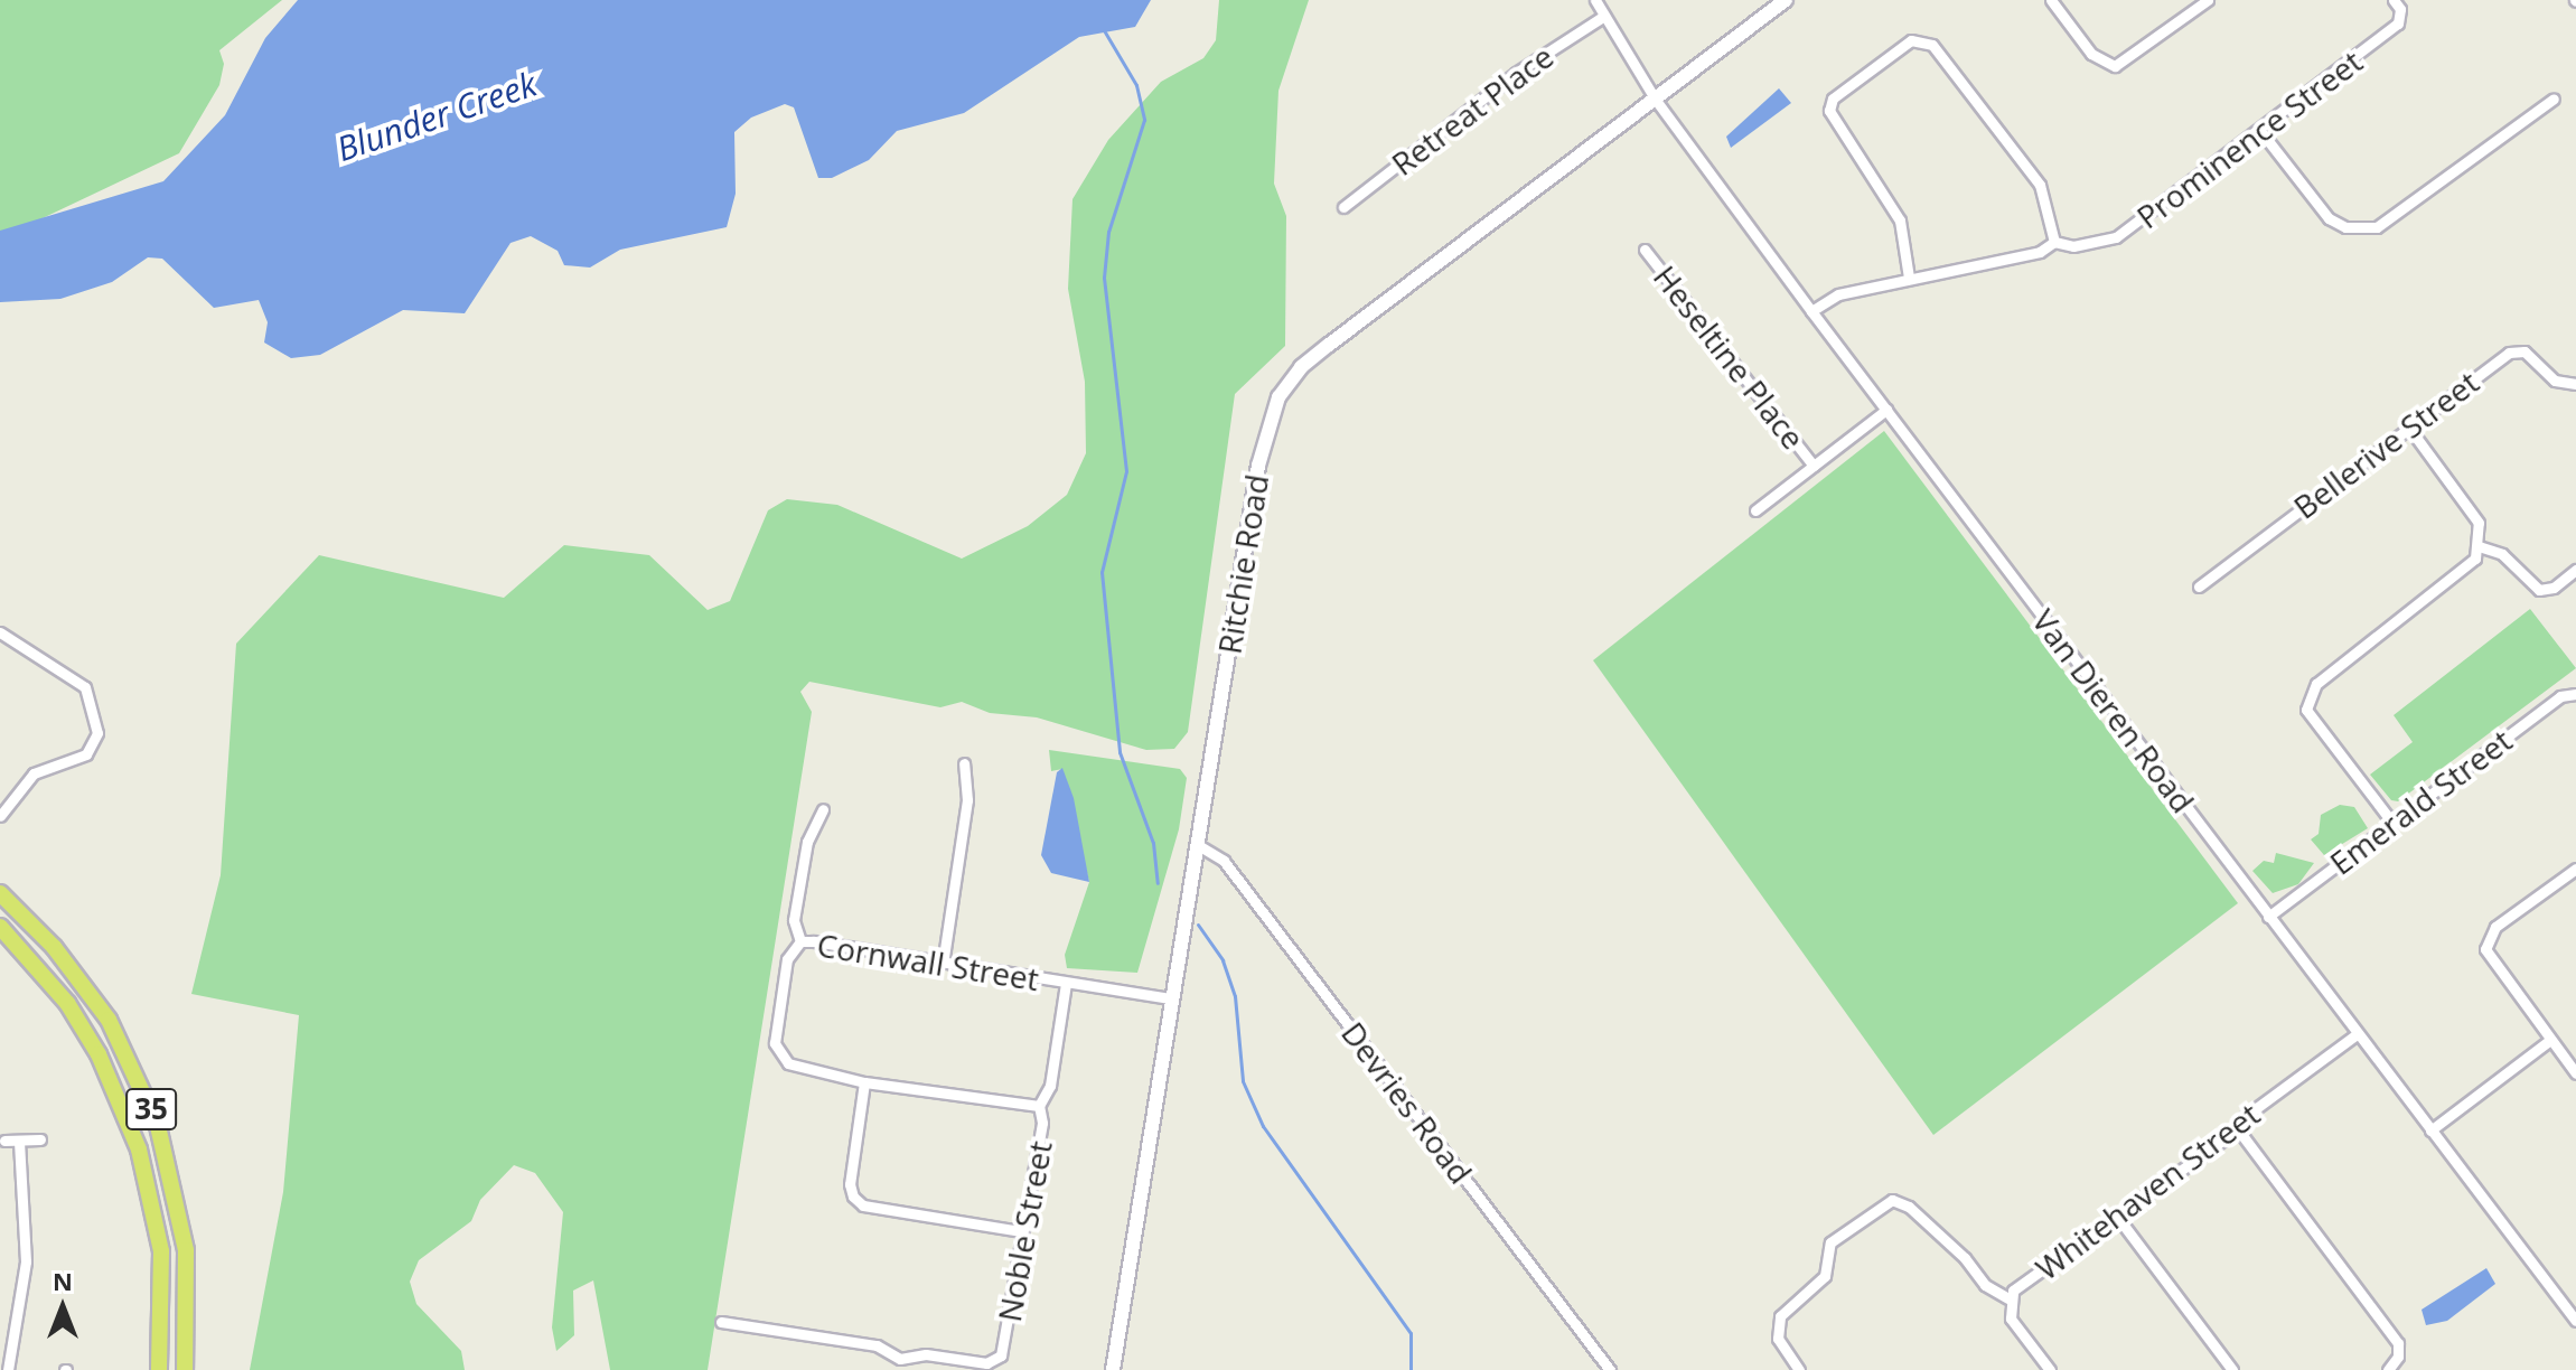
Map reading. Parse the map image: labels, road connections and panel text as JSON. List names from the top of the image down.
{
  "streets": {
    "main road": ["35"],
    "street": [
      "Retreat Place",
      "Prominence Street",
      "Heseltine Place",
      "Bellerive Street",
      "Ritchie Road",
      "Van Dieren Road",
      "Emerald Street",
      "Cornwall Street",
      "Devries Road",
      "Whitehaven Street",
      "Noble Street"
    ]
  },
  "crossings": [
    ["Retreat Place", "Van Dieren Road"],
    ["Prominence Street", "Van Dieren Road"],
    ["Ritchie Road", "Van Dieren Road"],
    ["Ritchie Road", "Cornwall Street"],
    ["Ritchie Road", "Devries Road"],
    ["Van Dieren Road", "Emerald Street"],
    ["Van Dieren Road", "Whitehaven Street"],
    ["Cornwall Street", "Noble Street"]
  ],
  "water": ["Blunder Creek"],
  "north": "top"
}
